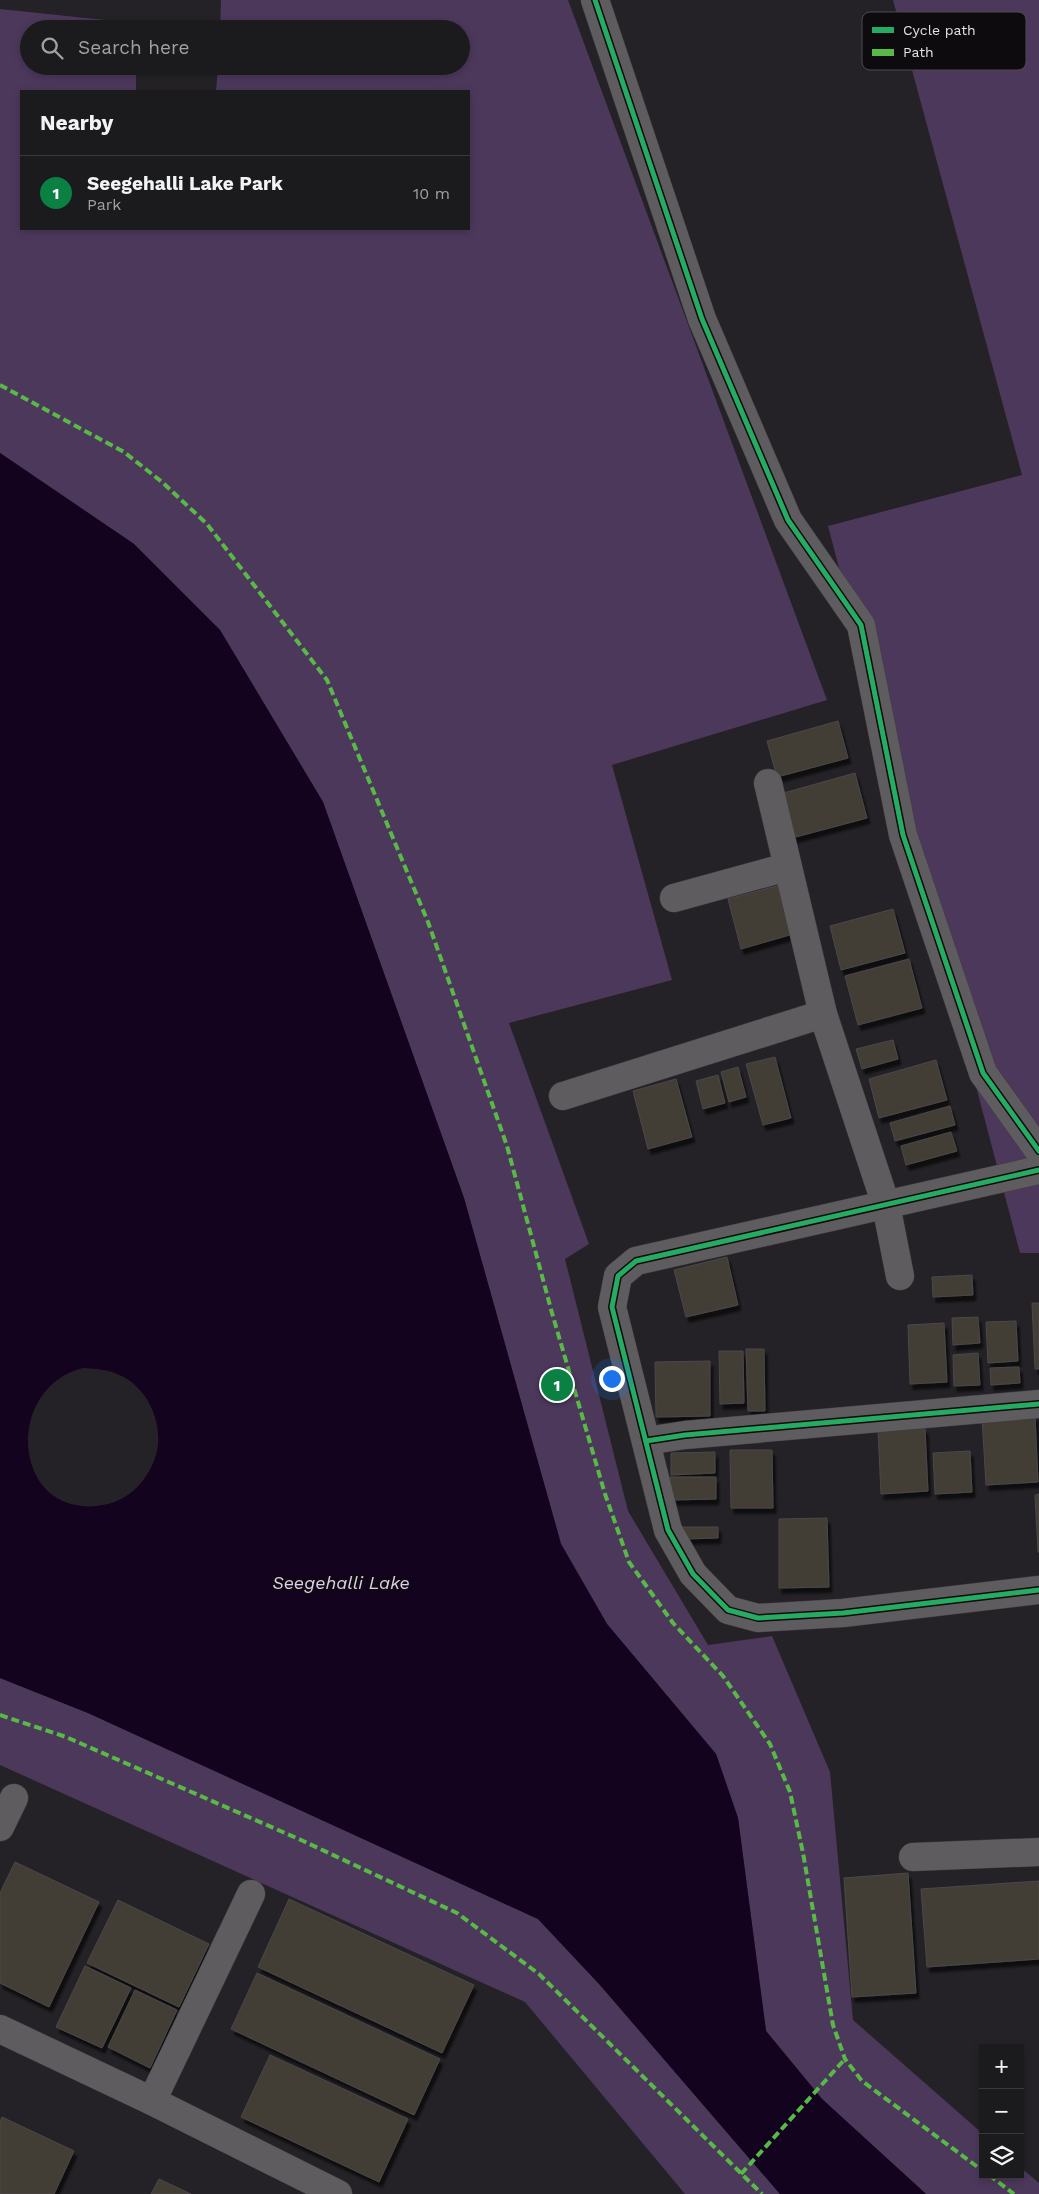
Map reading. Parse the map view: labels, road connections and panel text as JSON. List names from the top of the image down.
{
  "water": ["Seegehalli Lake"],
  "legend": ["Cycle path", "Path"],
  "page": {
    "search": "Search here",
    "heading": "Nearby",
    "list": [
      {
        "mark": "1",
        "name": "Seegehalli Lake Park",
        "note": "Park",
        "value": "10 m"
      }
    ],
    "pins": "1",
    "map_buttons": ["+", "−"]
  }
}
